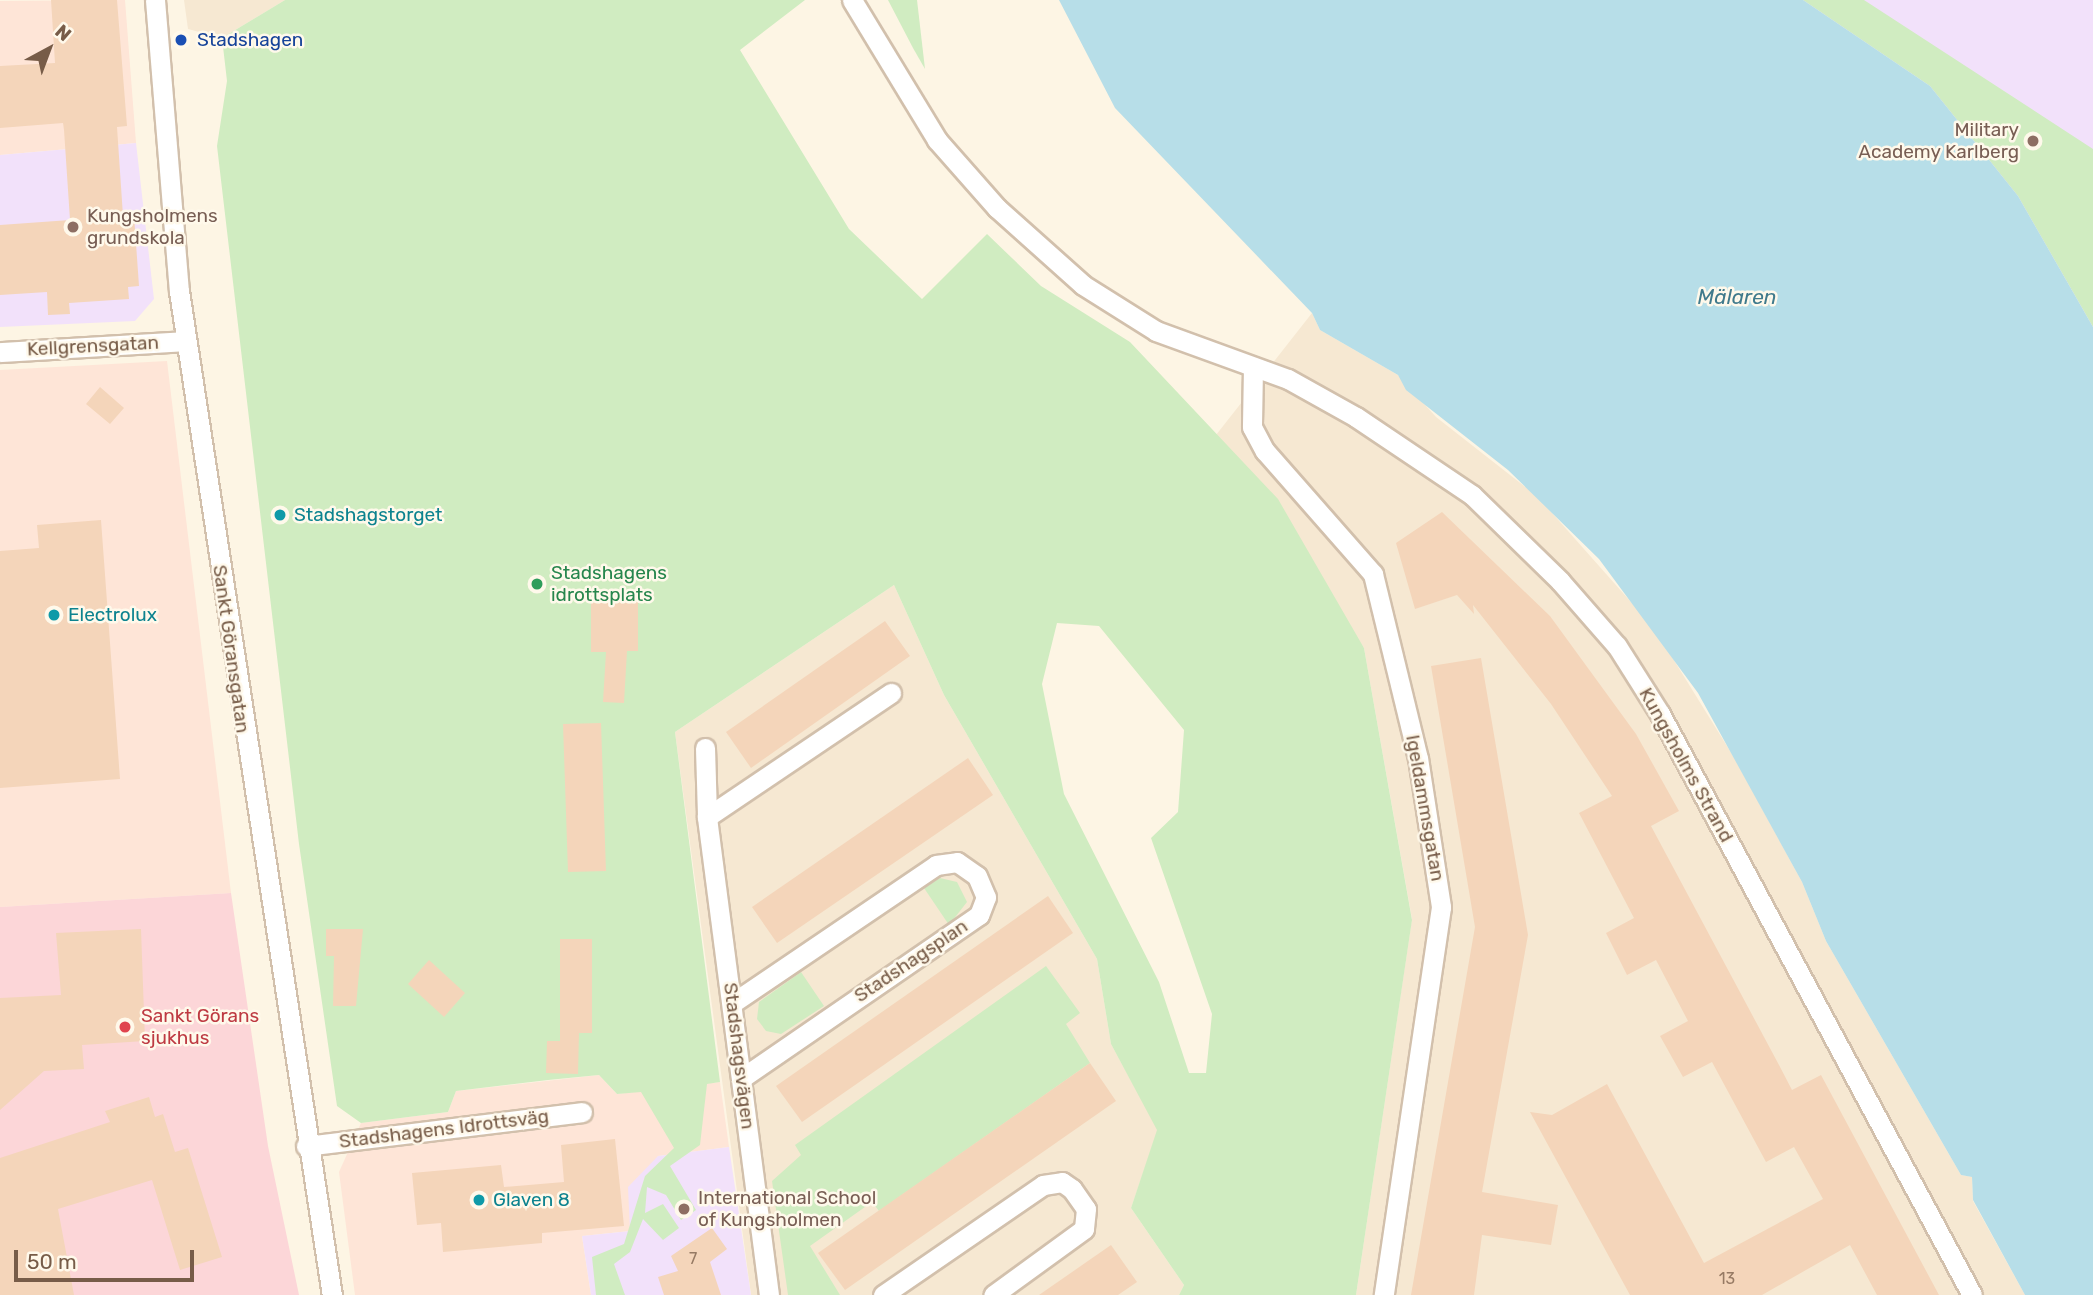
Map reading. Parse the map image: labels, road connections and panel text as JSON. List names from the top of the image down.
{
  "streets": {
    "street": [
      "Kellgrensgatan",
      "Sankt Göransgatan",
      "Kungsholms Strand",
      "Igeldammsgatan",
      "Stadshagsplan",
      "Stadshagsvägen",
      "Stadshagens Idrottsväg"
    ]
  },
  "crossings": [
    ["Kellgrensgatan", "Sankt Göransgatan"],
    ["Sankt Göransgatan", "Stadshagens Idrottsväg"],
    ["Kungsholms Strand", "Igeldammsgatan"],
    ["Stadshagsplan", "Stadshagsvägen"]
  ],
  "water": ["Mälaren"],
  "places": [
    "Stadshagen",
    "Military Academy Karlberg",
    "Kungsholmens grundskola",
    "Stadshagstorget",
    "Stadshagens idrottsplats",
    "Electrolux",
    "Sankt Görans sjukhus",
    "Glaven 8",
    "International School of Kungsholmen"
  ],
  "house_numbers": ["7", "13"],
  "scale_bar": "50 m",
  "north": "top right"
}
